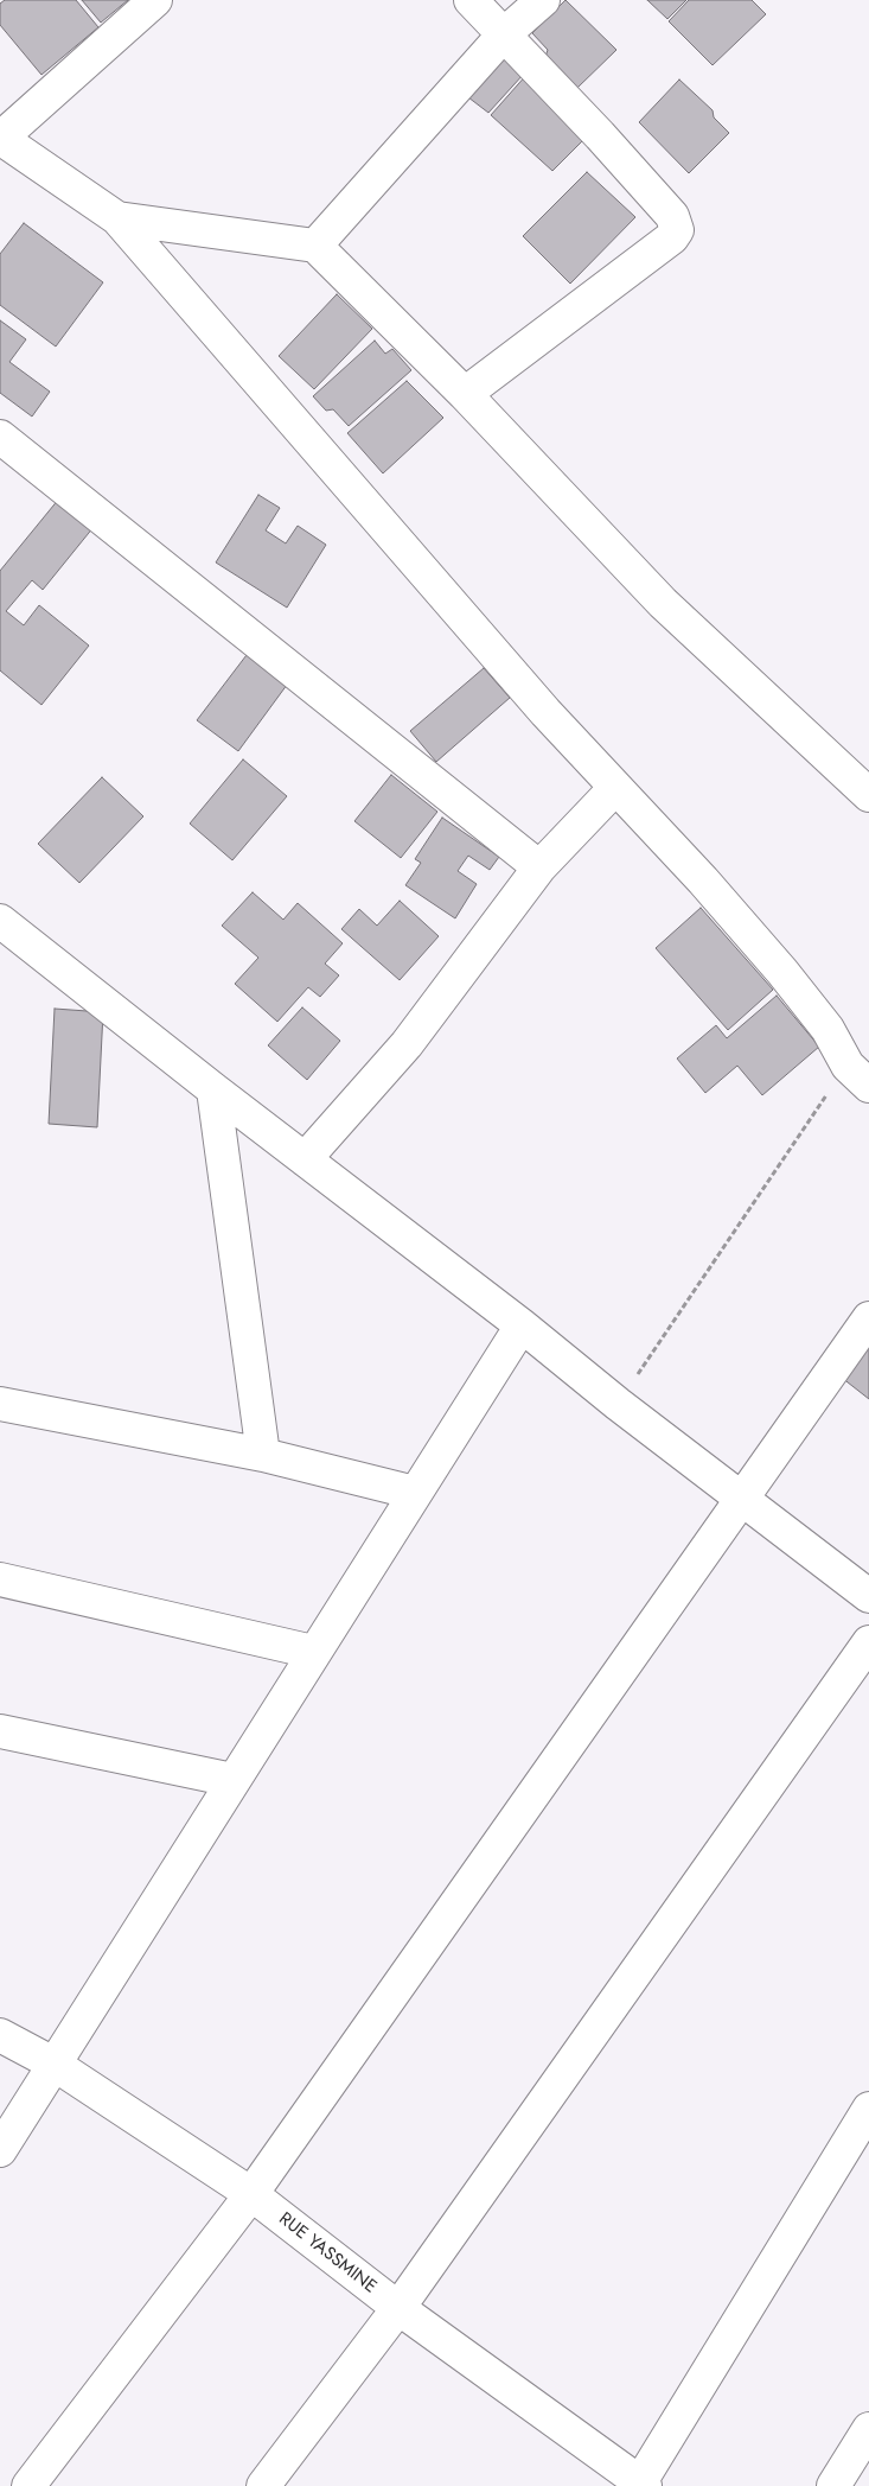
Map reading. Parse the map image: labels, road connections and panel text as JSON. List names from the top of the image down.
{
  "streets": {
    "street": ["RUE YASSMINE"]
  }
}
